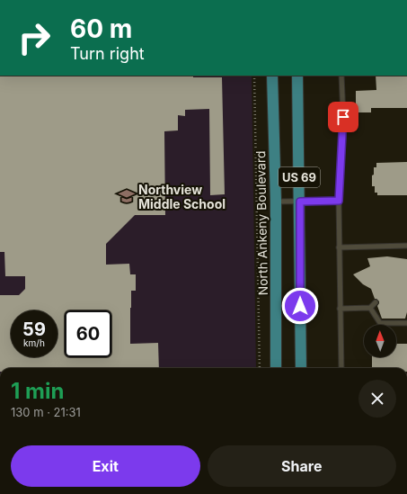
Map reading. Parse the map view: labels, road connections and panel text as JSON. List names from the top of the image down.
{
  "streets": {
    "main road": ["US 69", "North Ankeny Boulevard"]
  },
  "places": {
    "school or university": ["Northview Middle School"]
  },
  "north": "top",
  "page": {
    "turn": ["60 m", "Turn right"],
    "speed": "59 km/h",
    "limit": "60",
    "heading": ["1 min", "130 m · 21:31"],
    "buttons": ["Exit", "Share"]
  }
}
